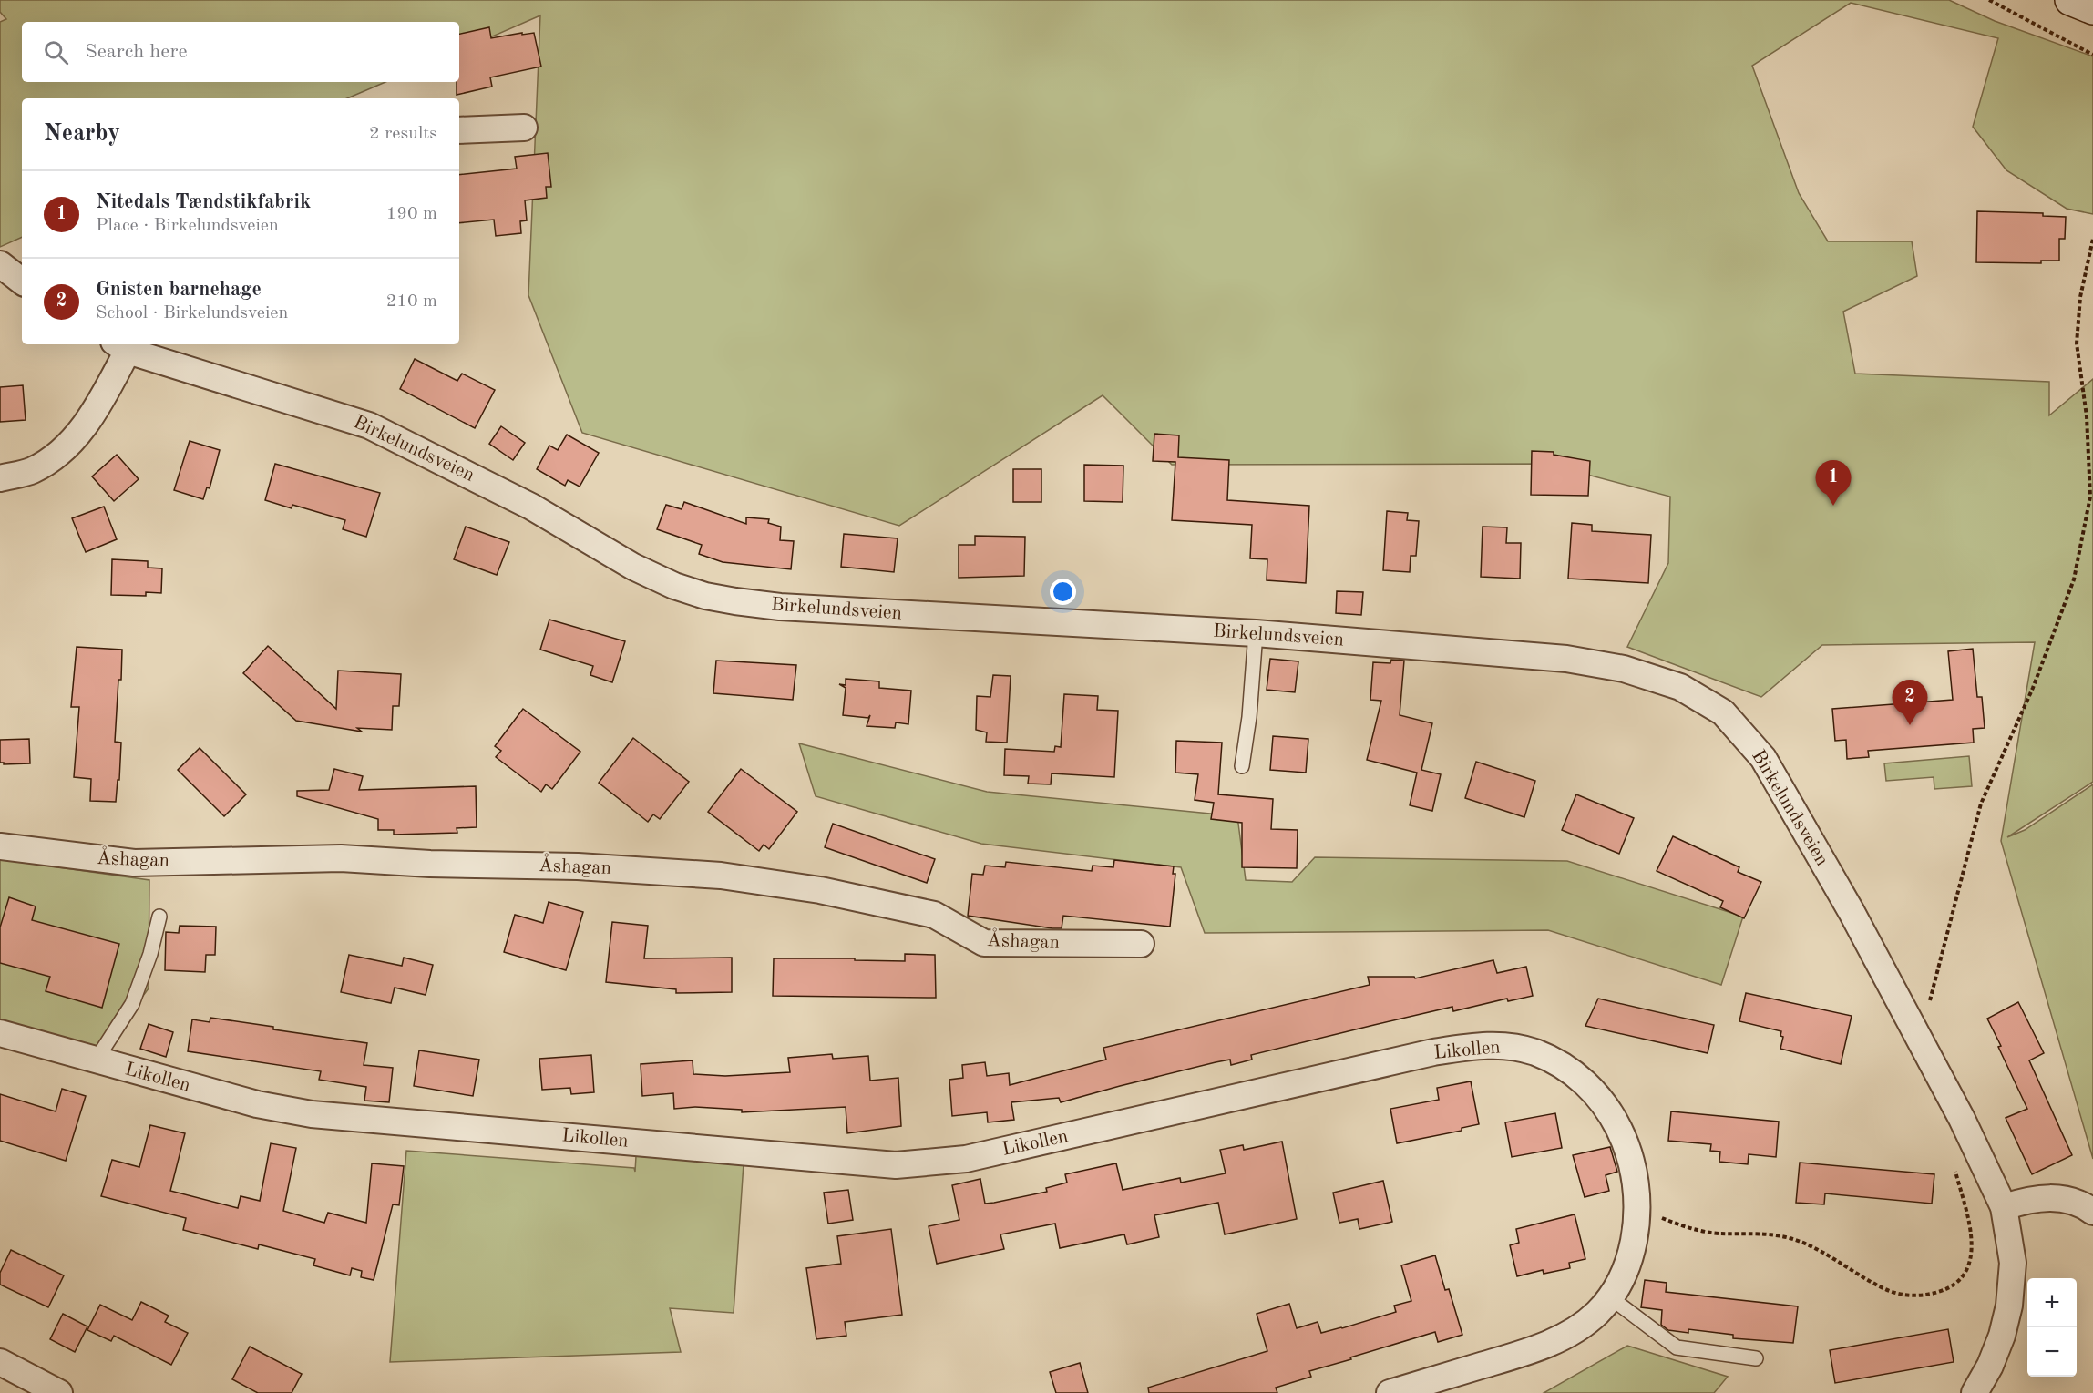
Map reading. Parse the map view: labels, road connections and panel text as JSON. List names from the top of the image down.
{
  "streets": {
    "street": ["Birkelundsveien", "Åshagan", "Likollen"]
  },
  "page": {
    "search": "Search here",
    "heading": ["Nearby", "2 results"],
    "list": [
      {
        "mark": "1",
        "name": "Nitedals Tændstikfabrik",
        "note": "Place · Birkelundsveien",
        "value": "190 m"
      },
      {
        "mark": "2",
        "name": "Gnisten barnehage",
        "note": "School · Birkelundsveien",
        "value": "210 m"
      }
    ],
    "pins": ["1", "2"],
    "map_buttons": ["+", "−"]
  }
}
